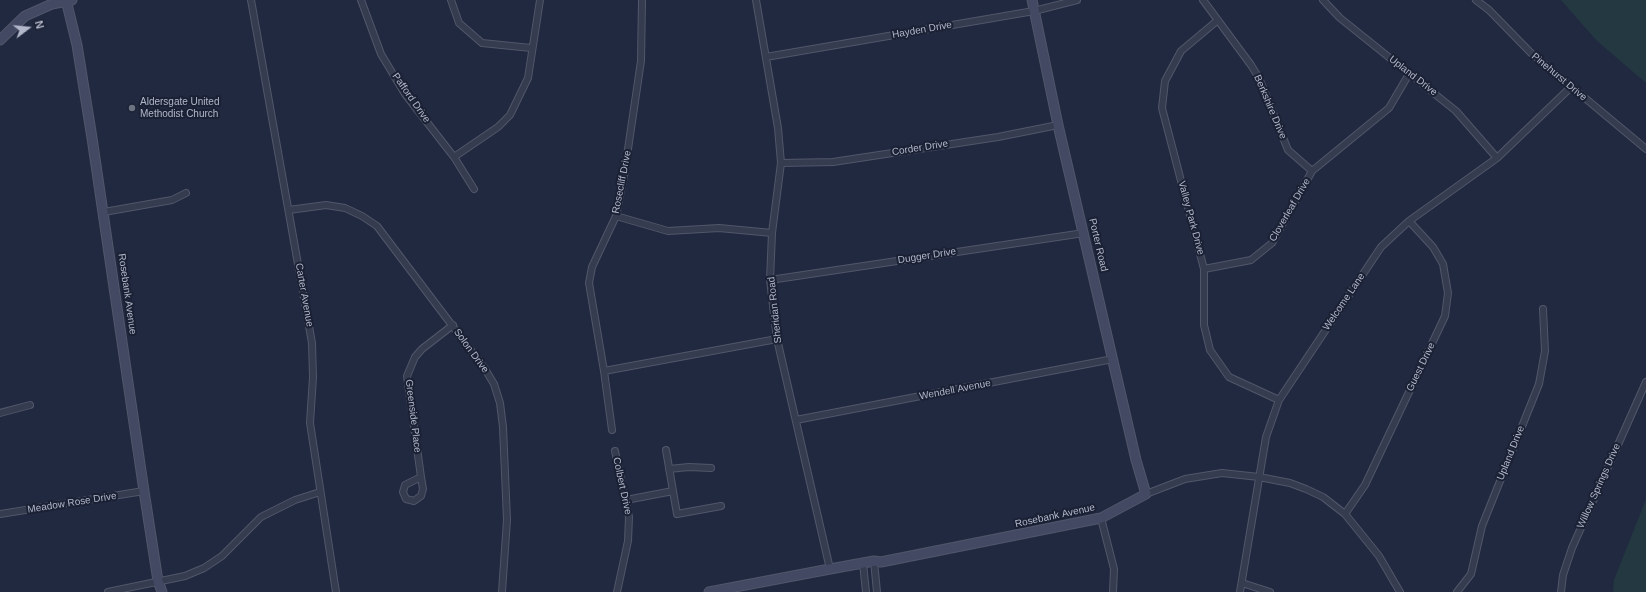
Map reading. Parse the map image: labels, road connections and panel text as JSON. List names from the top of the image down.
{
  "streets": {
    "street": [
      "Hayden Drive",
      "Upland Drive",
      "Pinehurst Drive",
      "Pafford Drive",
      "Berkshire Drive",
      "Corder Drive",
      "Rosecliff Drive",
      "Cloverleaf Drive",
      "Valley Park Drive",
      "Porter Road",
      "Dugger Drive",
      "Rosebank Avenue",
      "Carter Avenue",
      "Welcome Lane",
      "Sheridan Road",
      "Solon Drive",
      "Guest Drive",
      "Wendell Avenue",
      "Greenside Place",
      "Colbert Drive",
      "Willow Springs Drive",
      "Meadow Rose Drive"
    ]
  },
  "crossings": [
    ["Hayden Drive", "Porter Road"],
    ["Hayden Drive", "Sheridan Road"],
    ["Upland Drive", "Cloverleaf Drive"],
    ["Upland Drive", "Welcome Lane"],
    ["Pinehurst Drive", "Welcome Lane"],
    ["Berkshire Drive", "Cloverleaf Drive"],
    ["Berkshire Drive", "Valley Park Drive"],
    ["Corder Drive", "Porter Road"],
    ["Corder Drive", "Sheridan Road"],
    ["Cloverleaf Drive", "Valley Park Drive"],
    ["Valley Park Drive", "Welcome Lane"],
    ["Porter Road", "Dugger Drive"],
    ["Porter Road", "Rosebank Avenue"],
    ["Porter Road", "Wendell Avenue"],
    ["Dugger Drive", "Sheridan Road"],
    ["Rosebank Avenue", "Welcome Lane"],
    ["Rosebank Avenue", "Sheridan Road"],
    ["Rosebank Avenue", "Guest Drive"],
    ["Rosebank Avenue", "Meadow Rose Drive"],
    ["Carter Avenue", "Solon Drive"],
    ["Welcome Lane", "Guest Drive"],
    ["Sheridan Road", "Wendell Avenue"],
    ["Solon Drive", "Greenside Place"]
  ],
  "places": ["Aldersgate United Methodist Church"],
  "north": "right"
}
